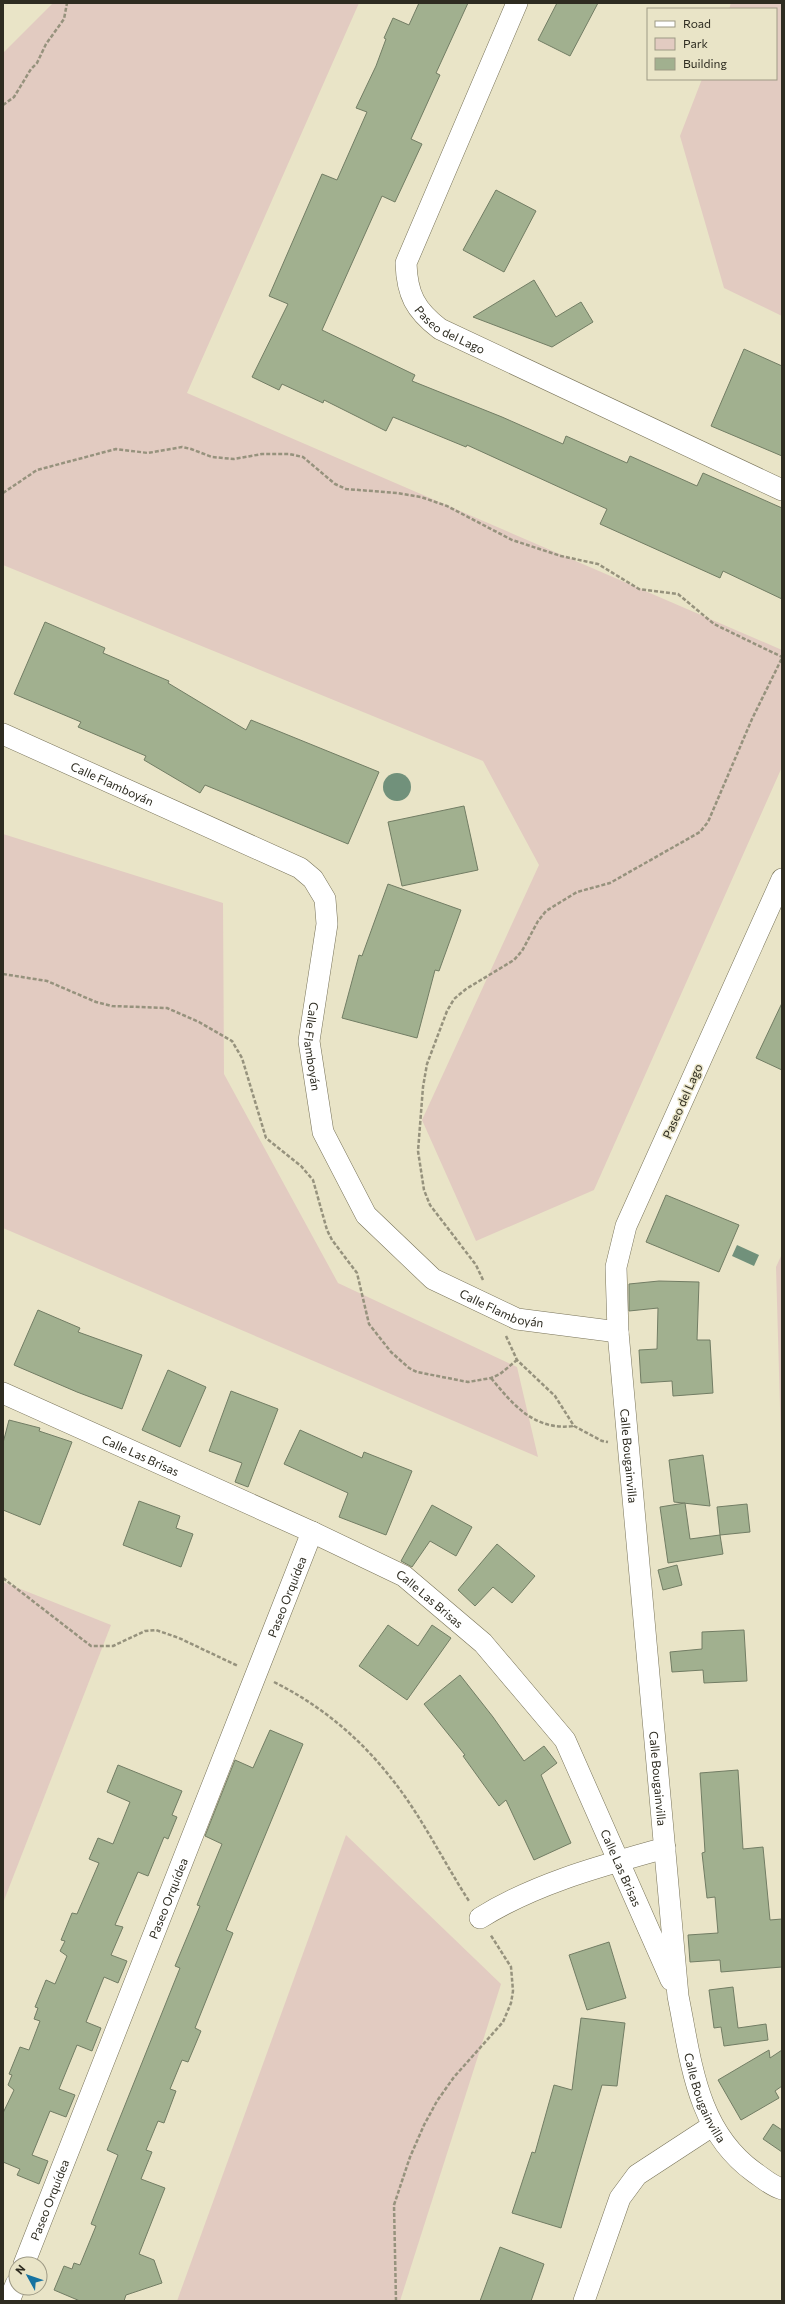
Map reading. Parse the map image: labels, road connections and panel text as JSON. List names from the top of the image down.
{
  "streets": {
    "street": [
      "Paseo del Lago",
      "Calle Flamboyán",
      "Calle Las Brisas",
      "Calle Bougainvilla",
      "Paseo Orquídea"
    ]
  },
  "crossings": [
    ["Paseo del Lago", "Calle Flamboyán"],
    ["Paseo del Lago", "Calle Bougainvilla"],
    ["Calle Flamboyán", "Calle Bougainvilla"],
    ["Calle Las Brisas", "Calle Bougainvilla"],
    ["Calle Las Brisas", "Paseo Orquídea"]
  ],
  "legend": ["Road", "Park", "Building"],
  "north": "top left"
}
